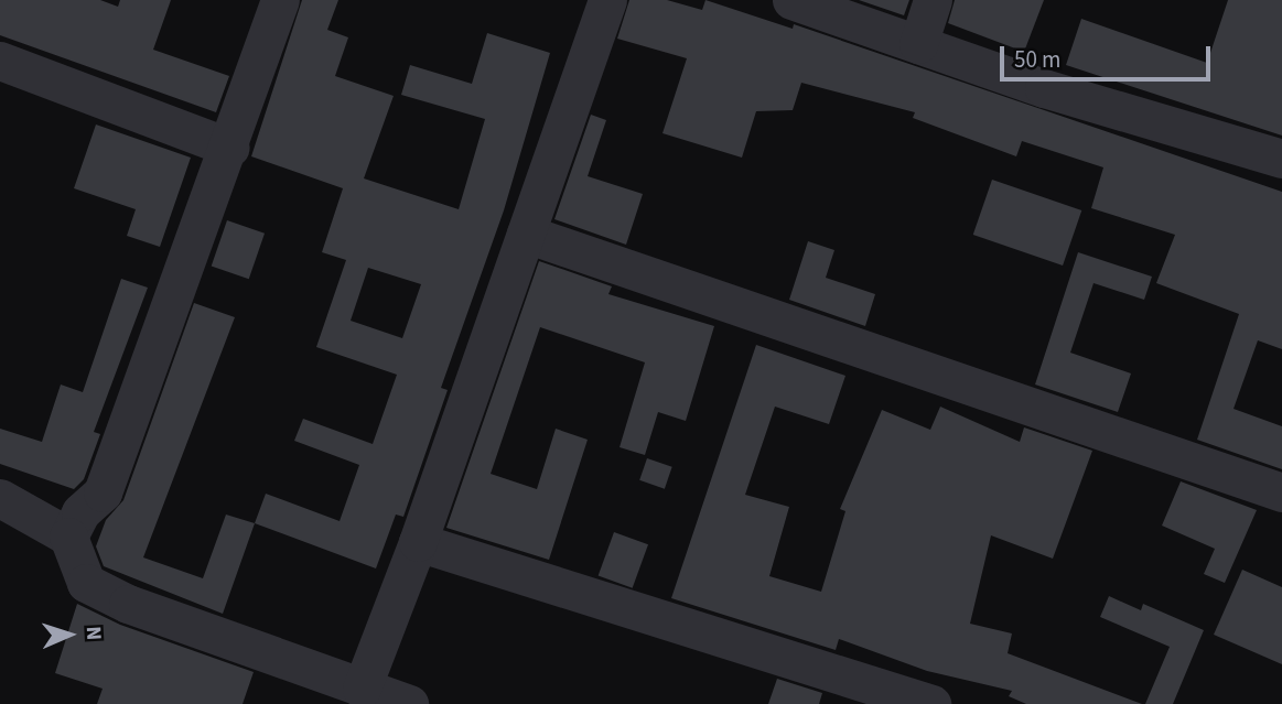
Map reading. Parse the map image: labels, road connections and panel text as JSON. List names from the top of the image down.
{
  "scale_bar": "50 m",
  "north": "right"
}
